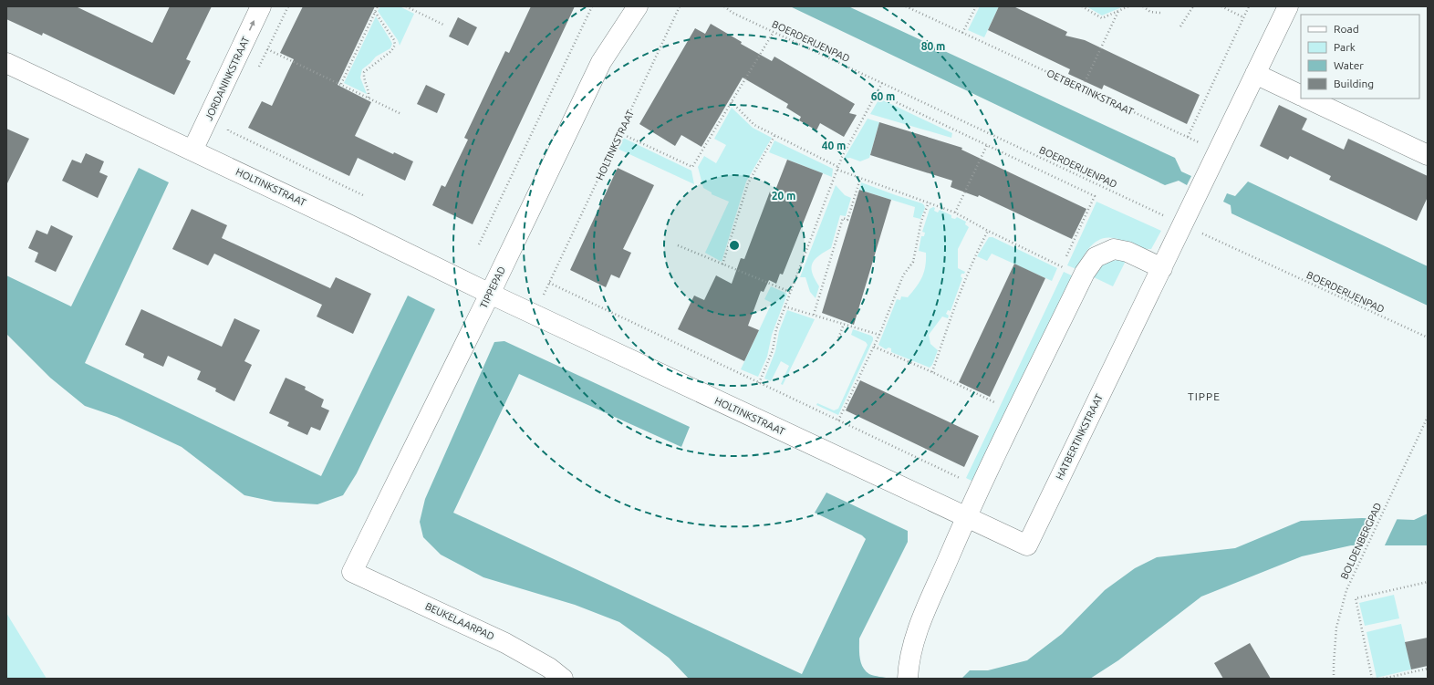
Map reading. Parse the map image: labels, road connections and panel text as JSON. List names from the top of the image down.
{
  "streets": {
    "street": [
      "JORDANINKSTRAAT",
      "HOLTINKSTRAAT",
      "TIPPEPAD",
      "HATBERTINKSTRAAT",
      "BEUKELAARPAD"
    ],
    "path": ["BOERDERIJENPAD", "OETBERTINKSTRAAT", "BOLDENBERGPAD"]
  },
  "crossings": [
    ["BOERDERIJENPAD", "HATBERTINKSTRAAT"],
    ["JORDANINKSTRAAT", "HOLTINKSTRAAT"],
    ["HOLTINKSTRAAT", "TIPPEPAD"],
    ["HOLTINKSTRAAT", "HATBERTINKSTRAAT"],
    ["TIPPEPAD", "BEUKELAARPAD"]
  ],
  "one_way": ["JORDANINKSTRAAT"],
  "districts": ["TIPPE"],
  "legend": [
    "Road",
    "Park",
    "Water",
    "Building"
  ],
  "rings": [
    "80 m",
    "60 m",
    "40 m",
    "20 m"
  ]
}
